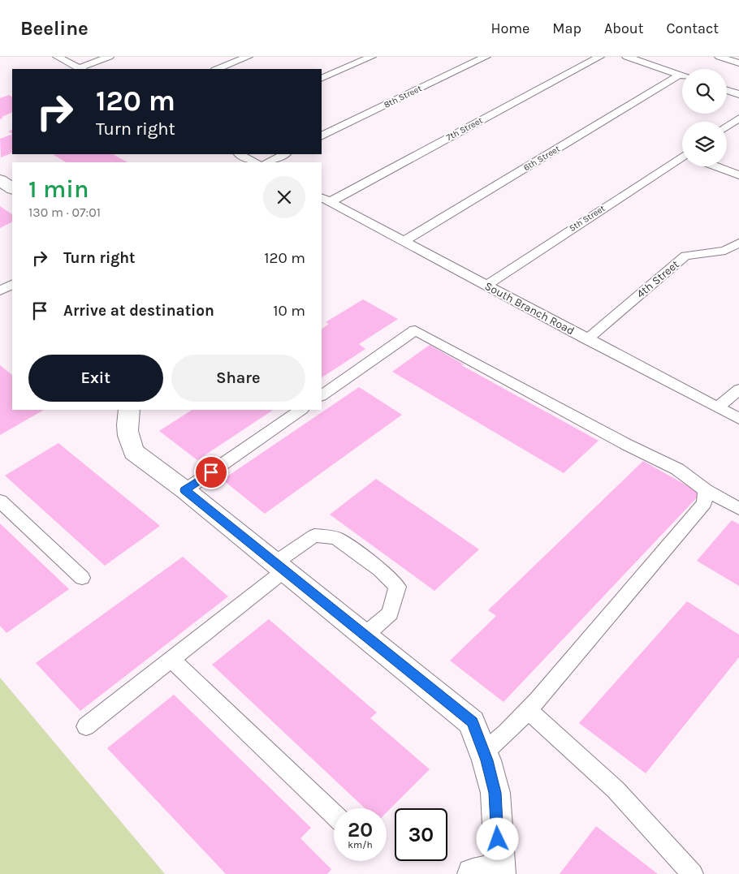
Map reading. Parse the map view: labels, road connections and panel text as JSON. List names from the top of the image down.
{
  "streets": {
    "lane": [
      "8th Street",
      "7th Street",
      "6th Street",
      "5th Street",
      "4th Street",
      "South Branch Road"
    ]
  },
  "crossings": [
    ["7th Street", "South Branch Road"],
    ["6th Street", "South Branch Road"],
    ["5th Street", "South Branch Road"],
    ["4th Street", "South Branch Road"]
  ],
  "page": {
    "header": "Beeline",
    "nav": [
      "Home",
      "Map",
      "About",
      "Contact"
    ],
    "turn": ["120 m", "Turn right"],
    "heading": ["1 min", "130 m · 07:01"],
    "list": [
      {
        "name": "Turn right",
        "value": "120 m"
      },
      {
        "name": "Arrive at destination",
        "value": "10 m"
      }
    ],
    "buttons": ["Exit", "Share"],
    "speed": "20 km/h",
    "limit": "30"
  }
}
